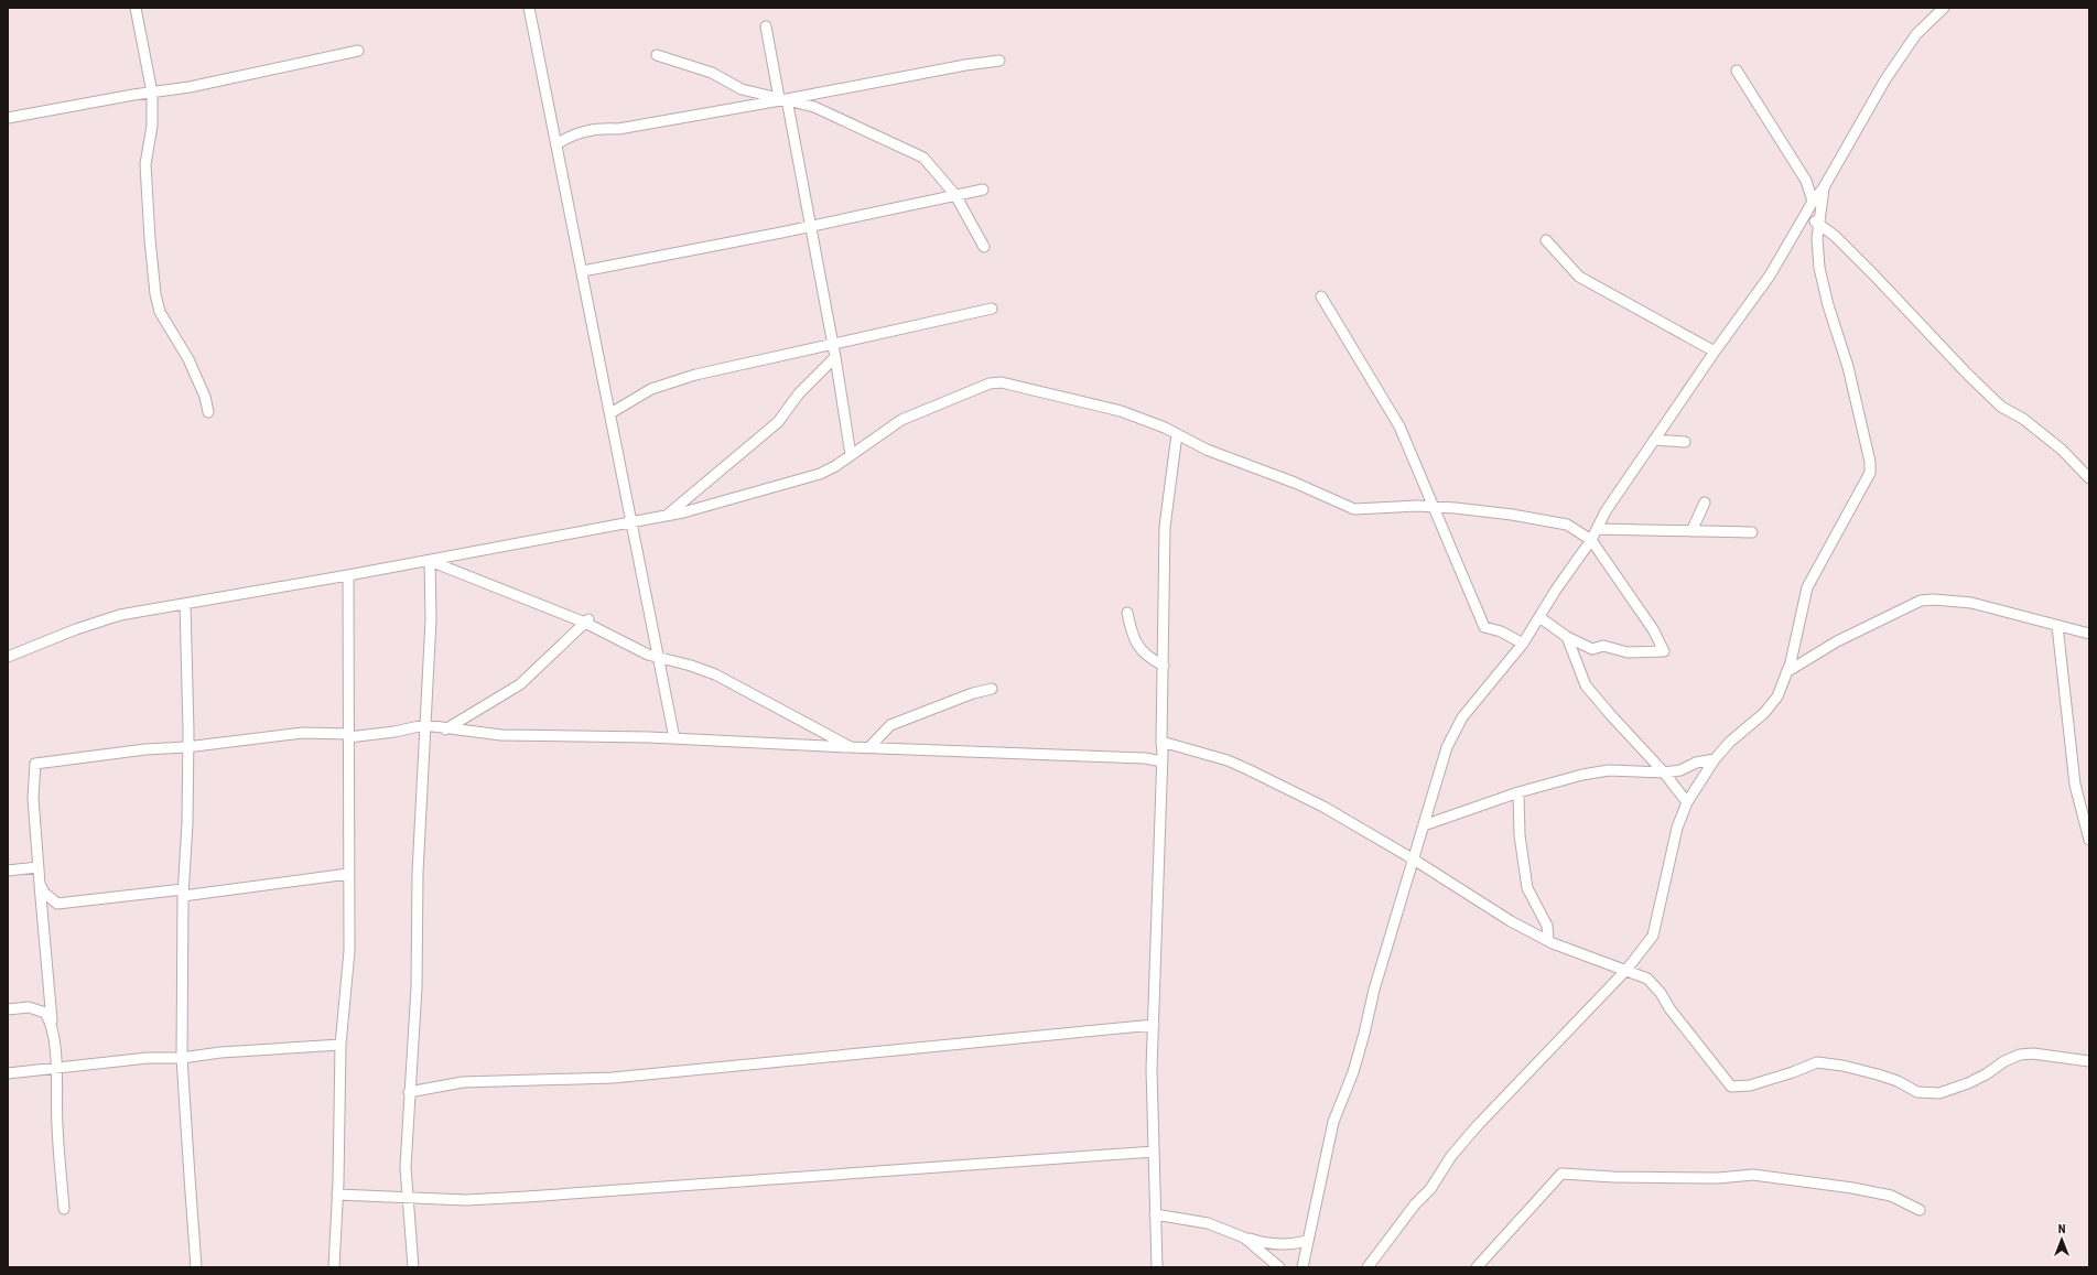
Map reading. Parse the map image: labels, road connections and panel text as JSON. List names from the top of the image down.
{
  "north": "top"
}
